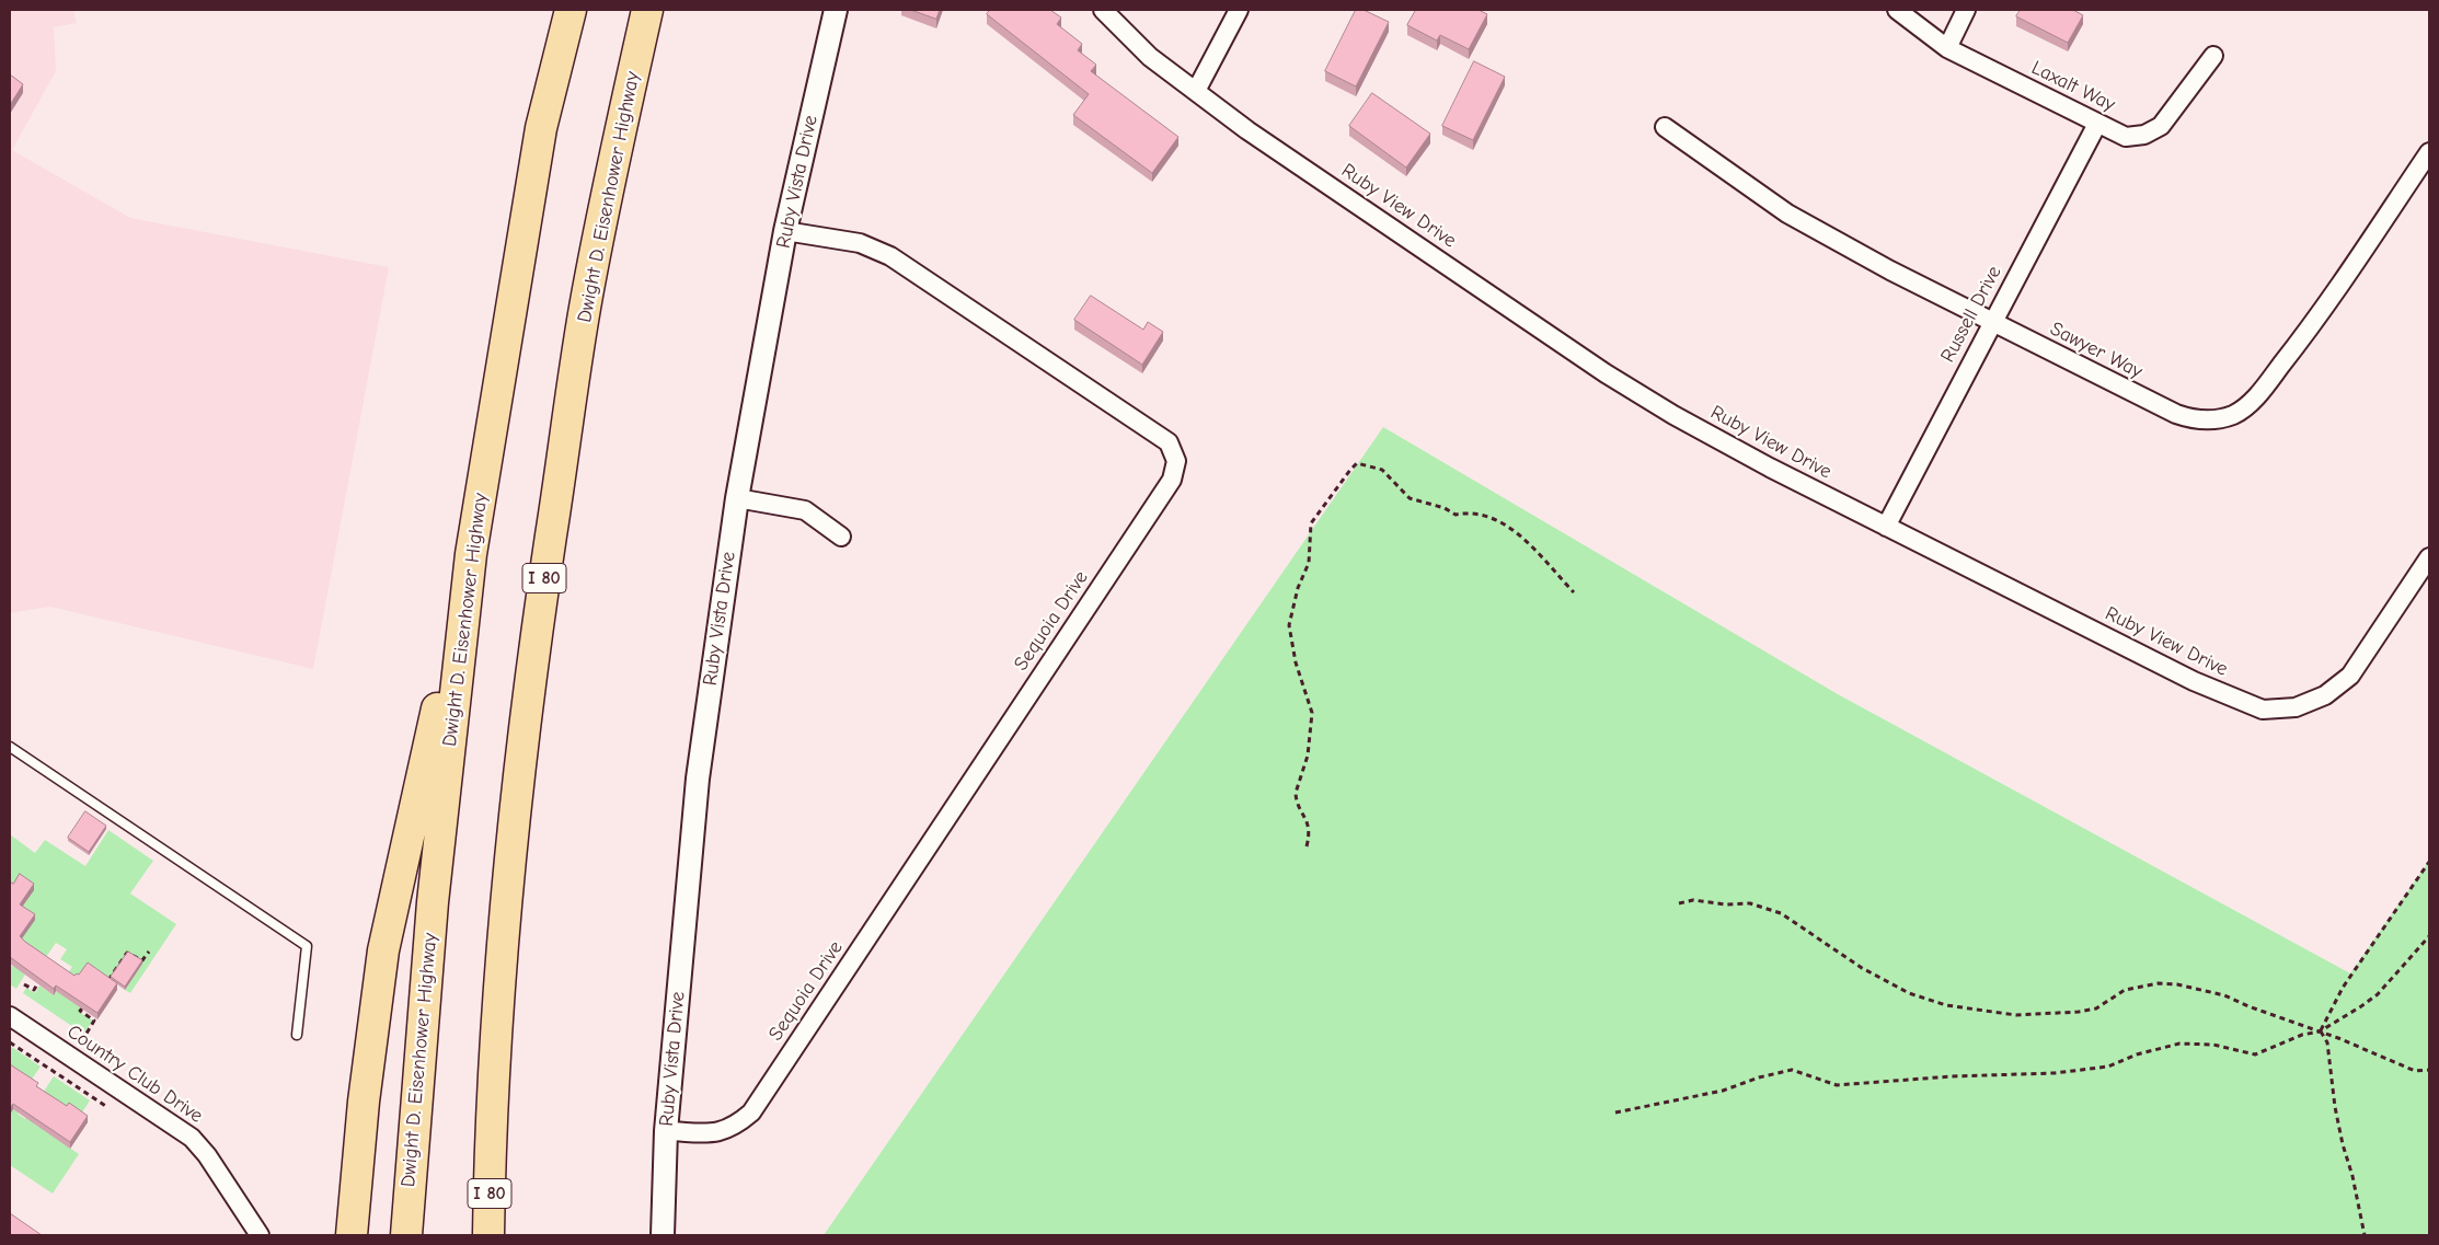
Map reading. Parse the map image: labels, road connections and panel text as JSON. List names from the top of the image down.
{
  "streets": {
    "highway": ["Dwight D. Eisenhower Highway", "I 80"],
    "street": [
      "Laxalt Way",
      "Ruby Vista Drive",
      "Ruby View Drive",
      "Russell Drive",
      "Sawyer Way",
      "Sequoia Drive",
      "Country Club Drive"
    ]
  },
  "crossings": [
    ["Laxalt Way", "Russell Drive"],
    ["Ruby Vista Drive", "Sequoia Drive"],
    ["Ruby View Drive", "Russell Drive"],
    ["Russell Drive", "Sawyer Way"]
  ]
}
